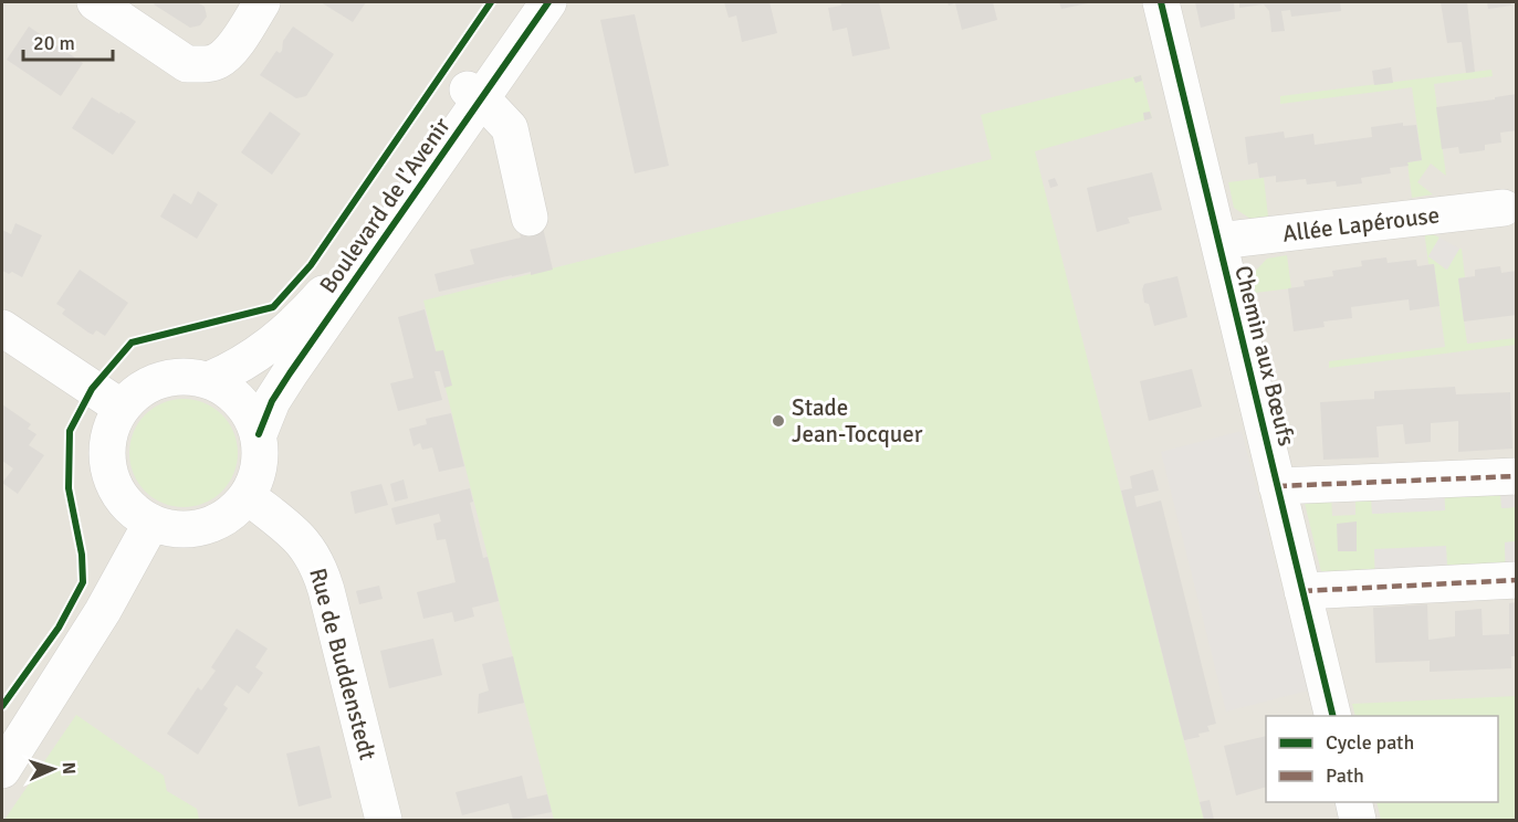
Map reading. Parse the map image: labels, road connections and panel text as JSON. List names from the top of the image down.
{
  "streets": {
    "street": [
      "Boulevard de l'Avenir",
      "Allée Lapérouse",
      "Chemin aux Bœufs",
      "Rue de Buddenstedt"
    ]
  },
  "crossings": [
    ["Boulevard de l'Avenir", "Rue de Buddenstedt"],
    ["Allée Lapérouse", "Chemin aux Bœufs"]
  ],
  "places": ["Stade Jean-Tocquer"],
  "legend": ["Cycle path", "Path"],
  "scale_bar": "20 m",
  "north": "right"
}
